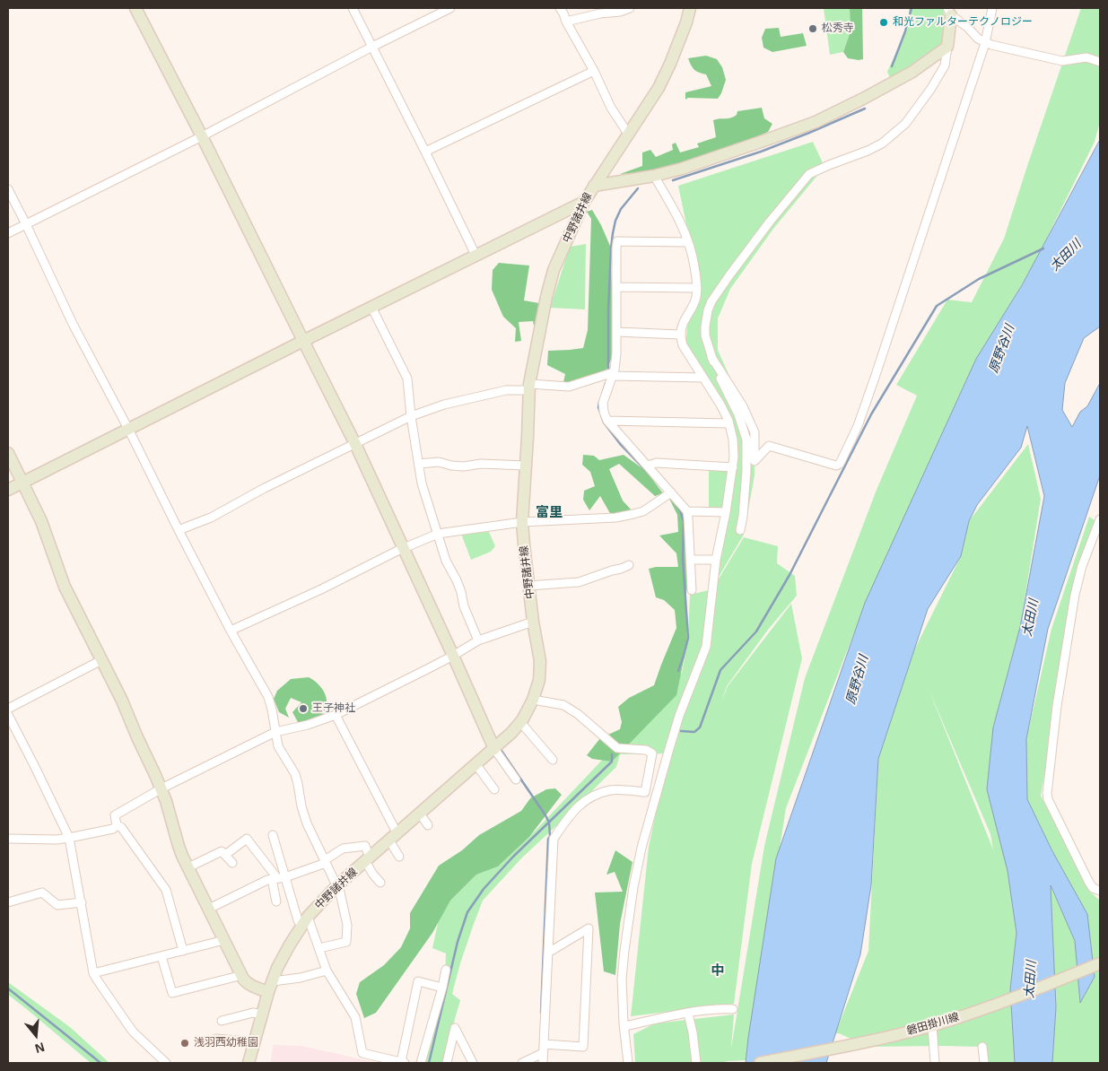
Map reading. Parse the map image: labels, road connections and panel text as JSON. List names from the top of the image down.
{
  "streets": {
    "street": ["中野諸井線", "磐田掛川線"]
  },
  "districts": ["富里", "中"],
  "water": ["太田川", "原野谷川"],
  "places": [
    "和光ファルターテクノロジー",
    "松秀寺",
    "王子神社",
    "浅羽西幼稚園"
  ],
  "north": "bottom"
}
